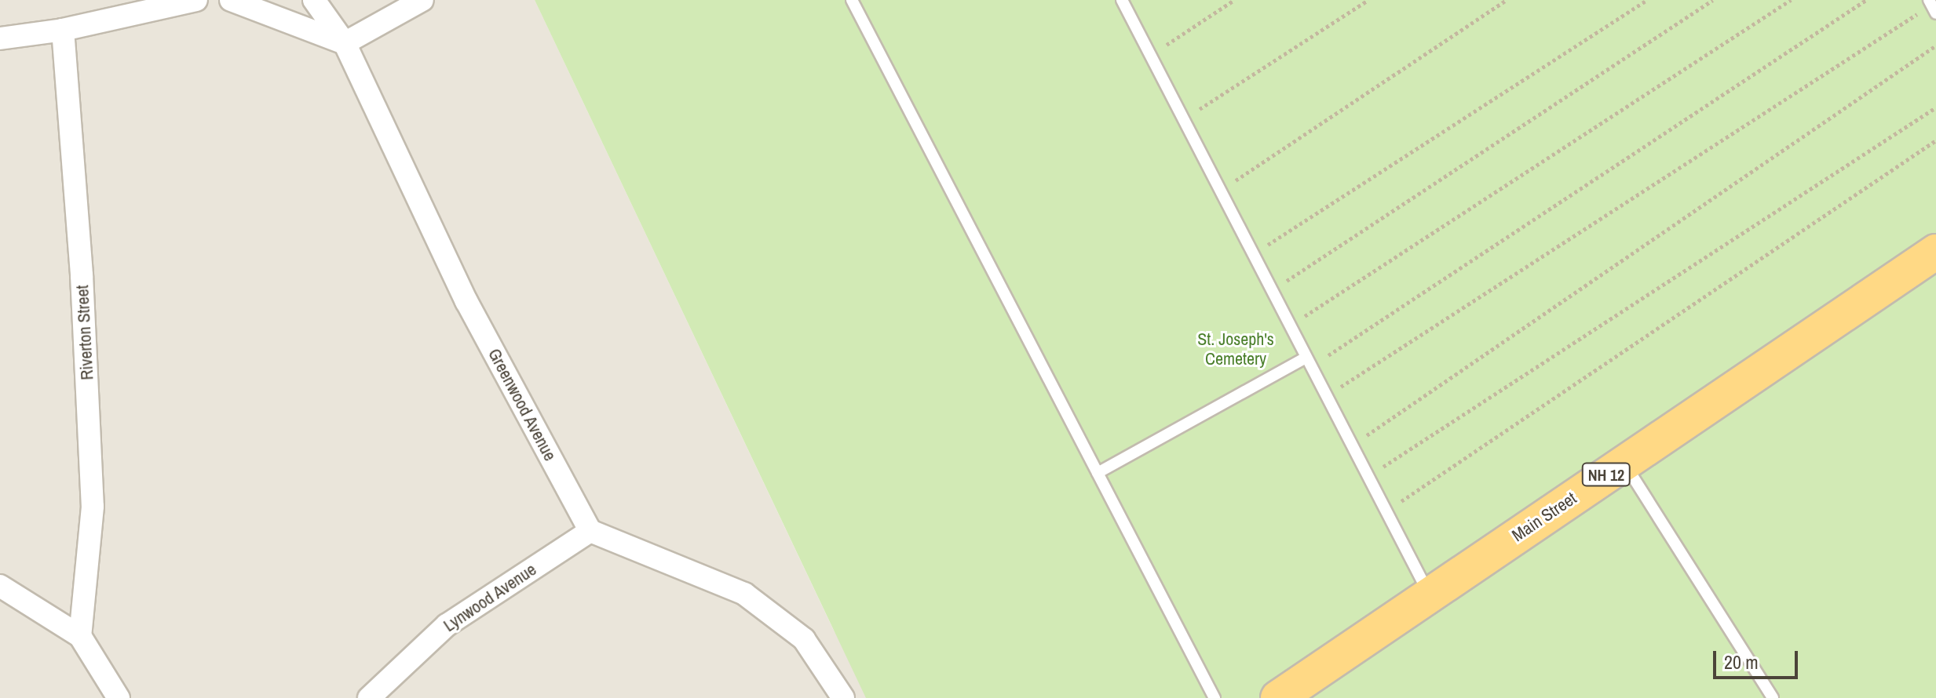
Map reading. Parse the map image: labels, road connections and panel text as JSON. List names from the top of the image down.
{
  "streets": {
    "highway": ["NH 12", "Main Street"],
    "street": ["Riverton Street", "Greenwood Avenue", "Lynwood Avenue"]
  },
  "crossings": [
    ["Greenwood Avenue", "Lynwood Avenue"]
  ],
  "parks": ["St. Joseph's Cemetery"],
  "scale_bar": "20 m"
}
